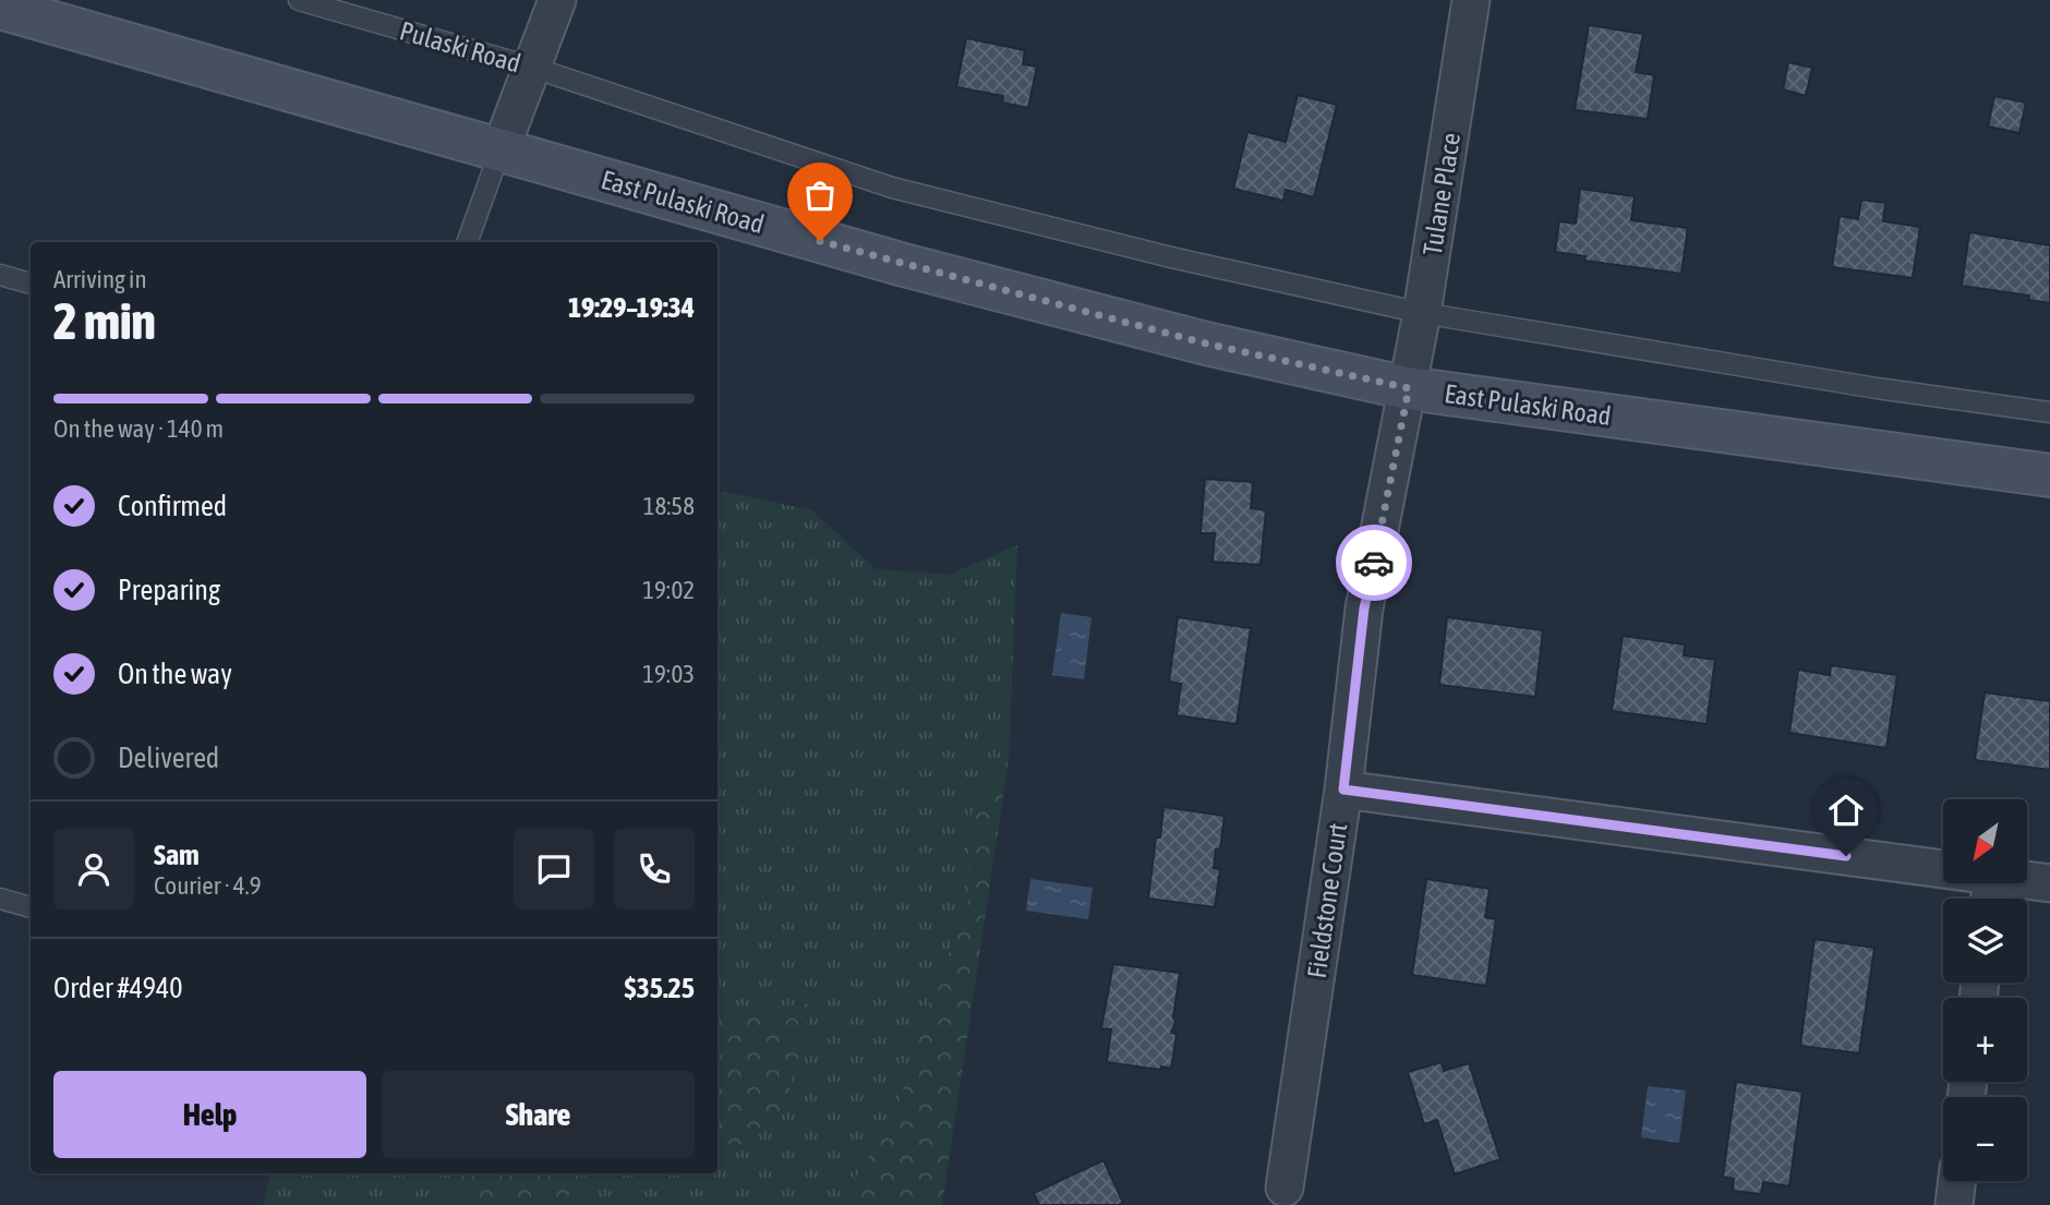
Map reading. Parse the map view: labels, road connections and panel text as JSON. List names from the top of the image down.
{
  "streets": {
    "main road": ["East Pulaski Road"],
    "street": ["Tulane Place", "Fieldstone Court"],
    "lane": ["Pulaski Road"]
  },
  "crossings": [
    ["Pulaski Road", "Tulane Place"],
    ["Tulane Place", "East Pulaski Road"],
    ["Tulane Place", "Fieldstone Court"],
    ["East Pulaski Road", "Fieldstone Court"]
  ],
  "north": "bottom left",
  "page": {
    "heading": ["2 min", "Arriving in", "19:29–19:34"],
    "panel": [
      "Sam",
      "Courier · 4.9",
      "Order #4940",
      "$35.25"
    ],
    "bar": "On the way · 140 m",
    "list": [
      ["Confirmed", "18:58"],
      ["Preparing", "19:02"],
      ["On the way", "19:03"],
      "Delivered"
    ],
    "map_buttons": ["+", "−"],
    "buttons": ["Help", "Share"]
  }
}
